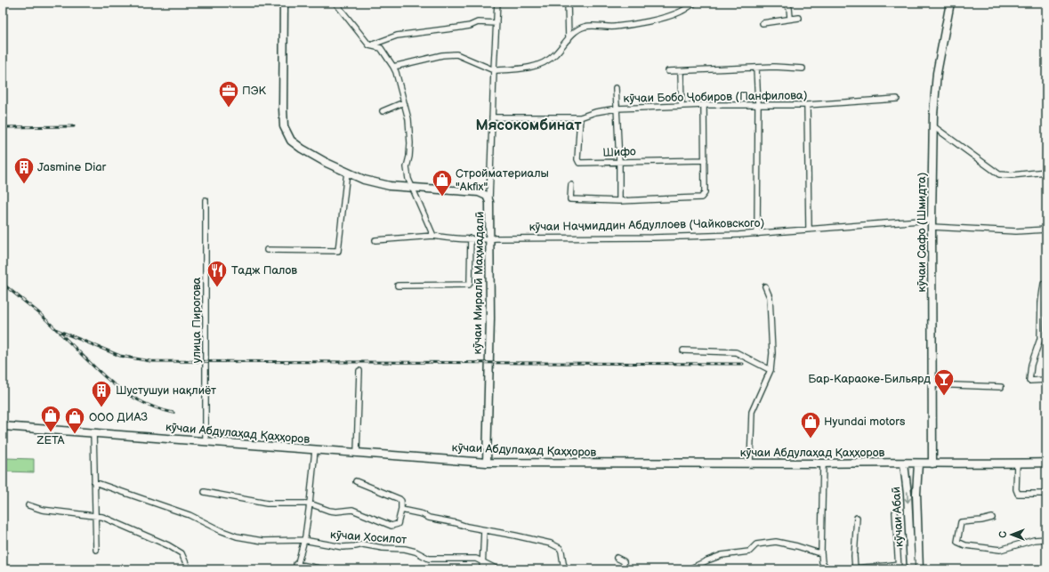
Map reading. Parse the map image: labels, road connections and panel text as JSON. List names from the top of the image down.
{
  "streets": {
    "main road": [
      "кӯчаи Сафо (Шмидта)",
      "кӯчаи Миралӣ Маҳмадалӣ",
      "кӯчаи Абдулаҳад Қаҳҳоров",
      "кӯчаи Абаӣ"
    ],
    "street": [
      "кӯчаи Бобо Ҷобиров (Панфилова)",
      "Шифо",
      "кӯчаи Наҷмиддин Абдуллоев (Чайковского)",
      "улица Пирогова",
      "кӯчаи Хосилот"
    ]
  },
  "crossings": [
    ["кӯчаи Бобо Ҷобиров (Панфилова)", "Шифо"],
    ["кӯчаи Наҷмиддин Абдуллоев (Чайковского)", "кӯчаи Сафо (Шмидта)"],
    ["кӯчаи Наҷмиддин Абдуллоев (Чайковского)", "кӯчаи Миралӣ Маҳмадалӣ"],
    ["кӯчаи Сафо (Шмидта)", "кӯчаи Абдулаҳад Қаҳҳоров"],
    ["кӯчаи Миралӣ Маҳмадалӣ", "кӯчаи Абдулаҳад Қаҳҳоров"],
    ["улица Пирогова", "кӯчаи Абдулаҳад Қаҳҳоров"],
    ["кӯчаи Абдулаҳад Қаҳҳоров", "кӯчаи Абаӣ"]
  ],
  "districts": ["Мясокомбинат"],
  "places": {
    "office": ["ПЭК"],
    "building": ["Jasmine Diar", "Шустушуи нақлиёт"],
    "shop": [
      "Стройматериалы \"Akfix\"",
      "ZETA",
      "ООО ДИАЗ",
      "Hyundai motors"
    ],
    "restaurant": ["Тадж Палов"],
    "bar": ["Бар-Караоке-Бильярд"]
  },
  "north": "left"
}
